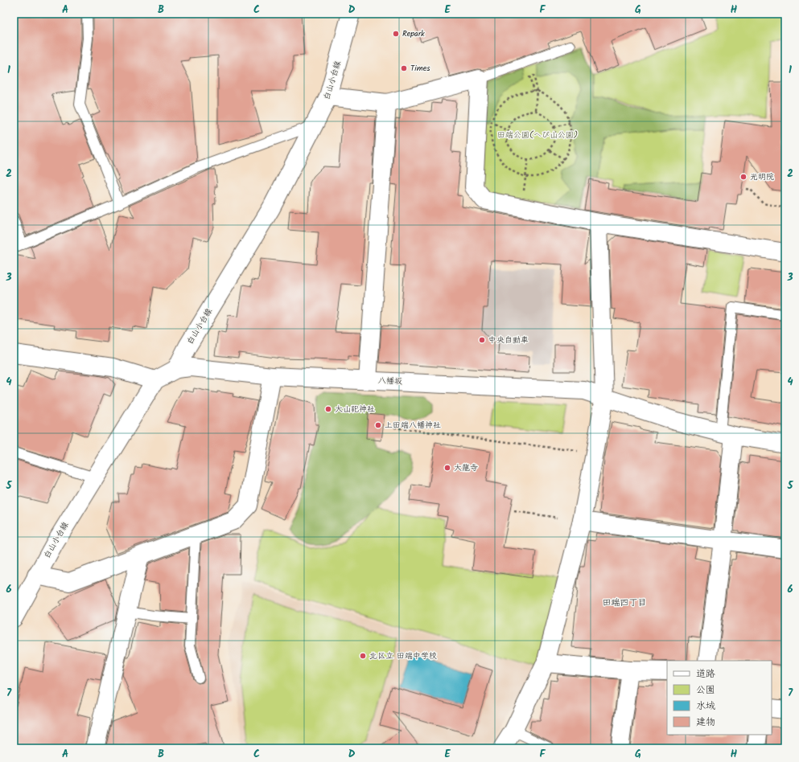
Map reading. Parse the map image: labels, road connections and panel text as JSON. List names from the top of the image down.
{
  "streets": {
    "street": ["白山小台線", "八幡坂"]
  },
  "crossings": [
    ["白山小台線", "八幡坂"]
  ],
  "districts": ["田端四丁目"],
  "parks": ["田端公園(へび山公園)"],
  "places": [
    "Repark",
    "Times",
    "光明院",
    "中央自動車",
    "大山祀神社",
    "上田端八幡神社",
    "大龍寺",
    "北区立 田端中学校"
  ],
  "legend": [
    "道路",
    "公園",
    "水域",
    "建物"
  ],
  "grid": {
    "columns": [
      "A",
      "B",
      "C",
      "D",
      "E",
      "F",
      "G",
      "H"
    ],
    "rows": [
      "1",
      "2",
      "3",
      "4",
      "5",
      "6",
      "7"
    ]
  }
}
